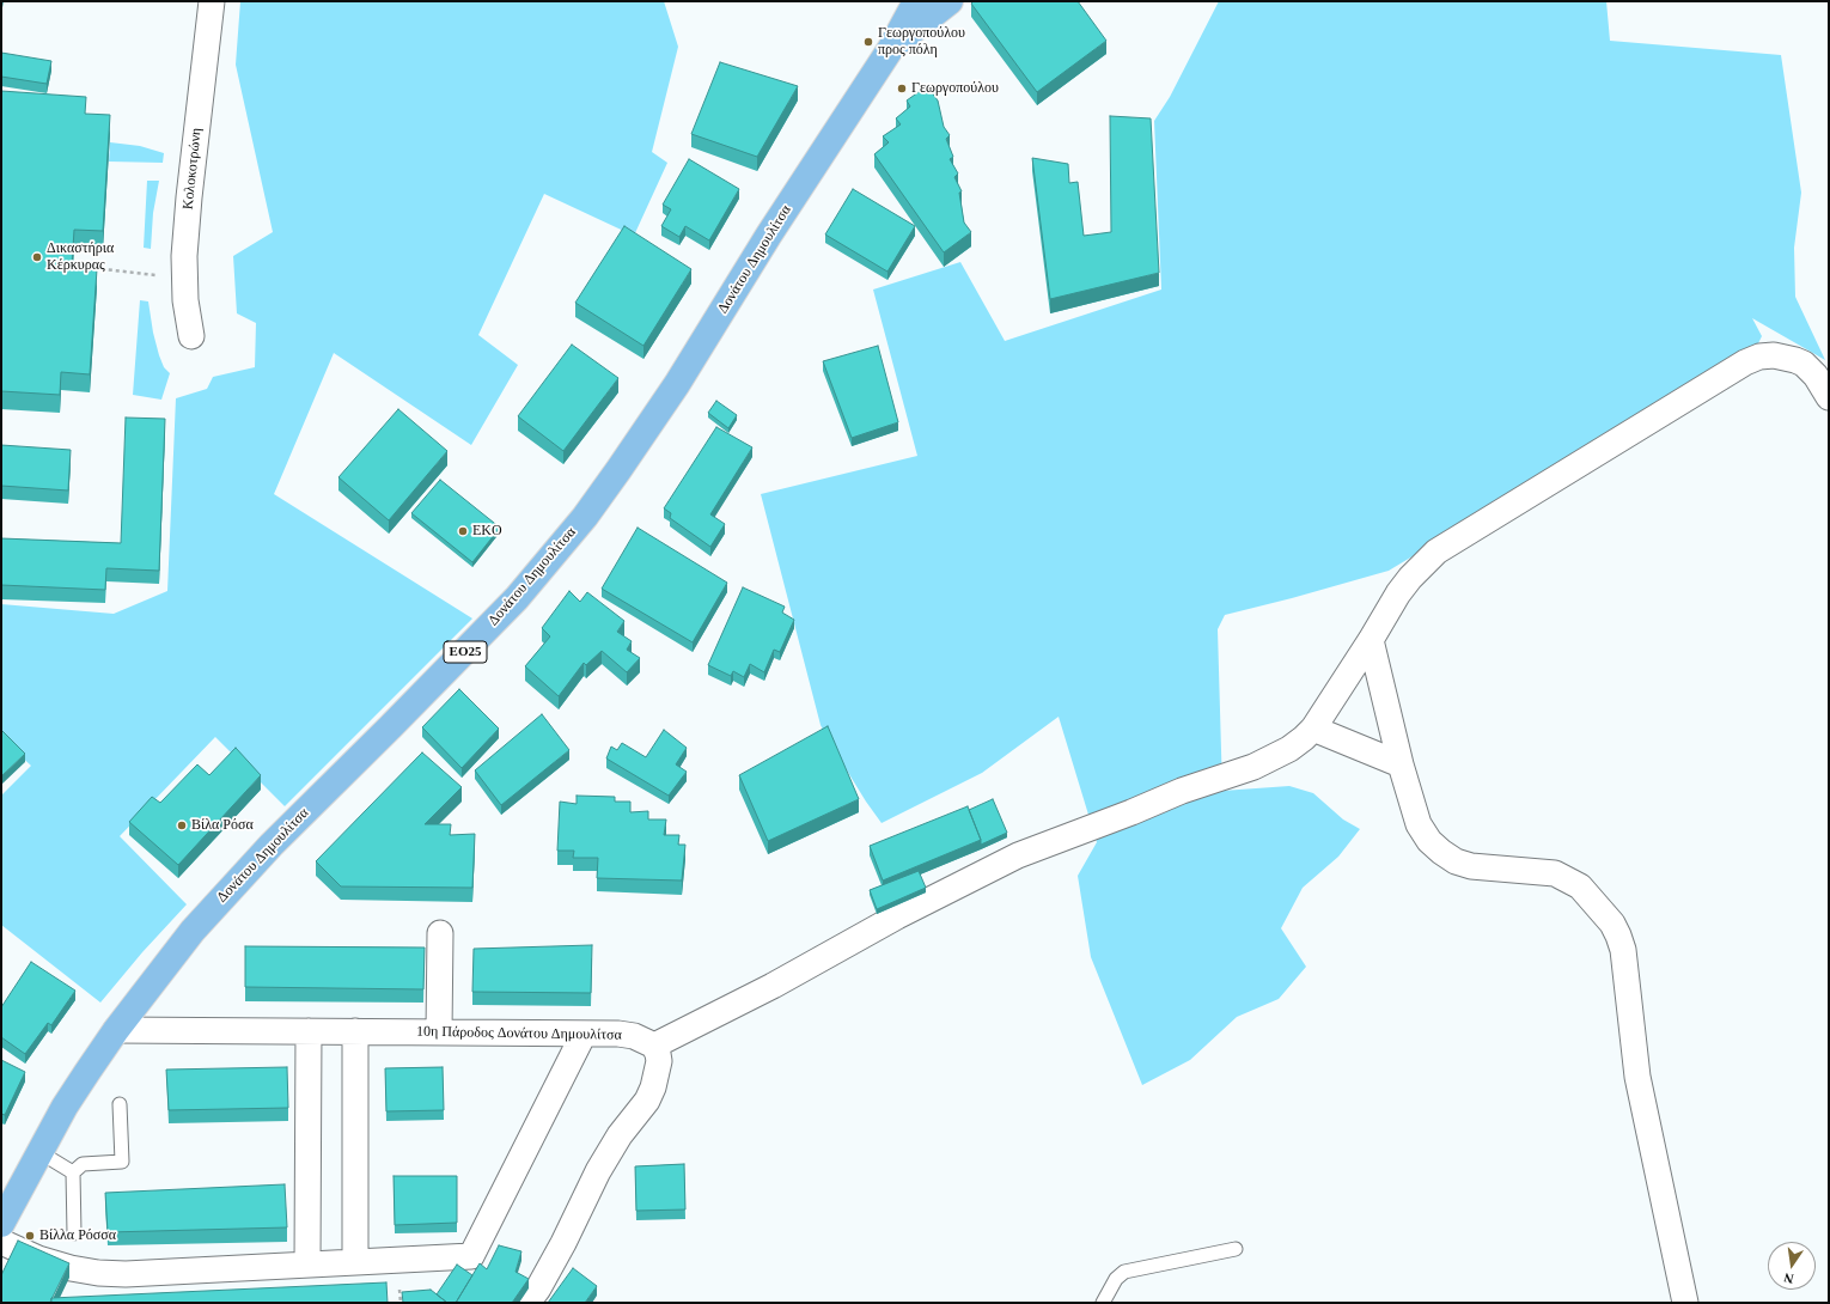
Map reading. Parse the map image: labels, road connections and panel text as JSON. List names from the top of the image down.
{
  "streets": {
    "main road": ["Δονάτου Δημουλίτσα", "ΕΟ25"],
    "street": ["Κολοκοτρώνη", "10η Πάροδος Δονάτου Δημουλίτσα"]
  },
  "crossings": [
    ["Δονάτου Δημουλίτσα", "ΕΟ25"],
    ["Δονάτου Δημουλίτσα", "10η Πάροδος Δονάτου Δημουλίτσα"]
  ],
  "places": [
    "Γεωργοπούλου προς πόλη",
    "Γεωργοπούλου",
    "Δικαστήρια Κέρκυρας",
    "EKO",
    "Βίλα Ρόσα",
    "Βίλλα Ρόσσα"
  ],
  "north": "bottom"
}
